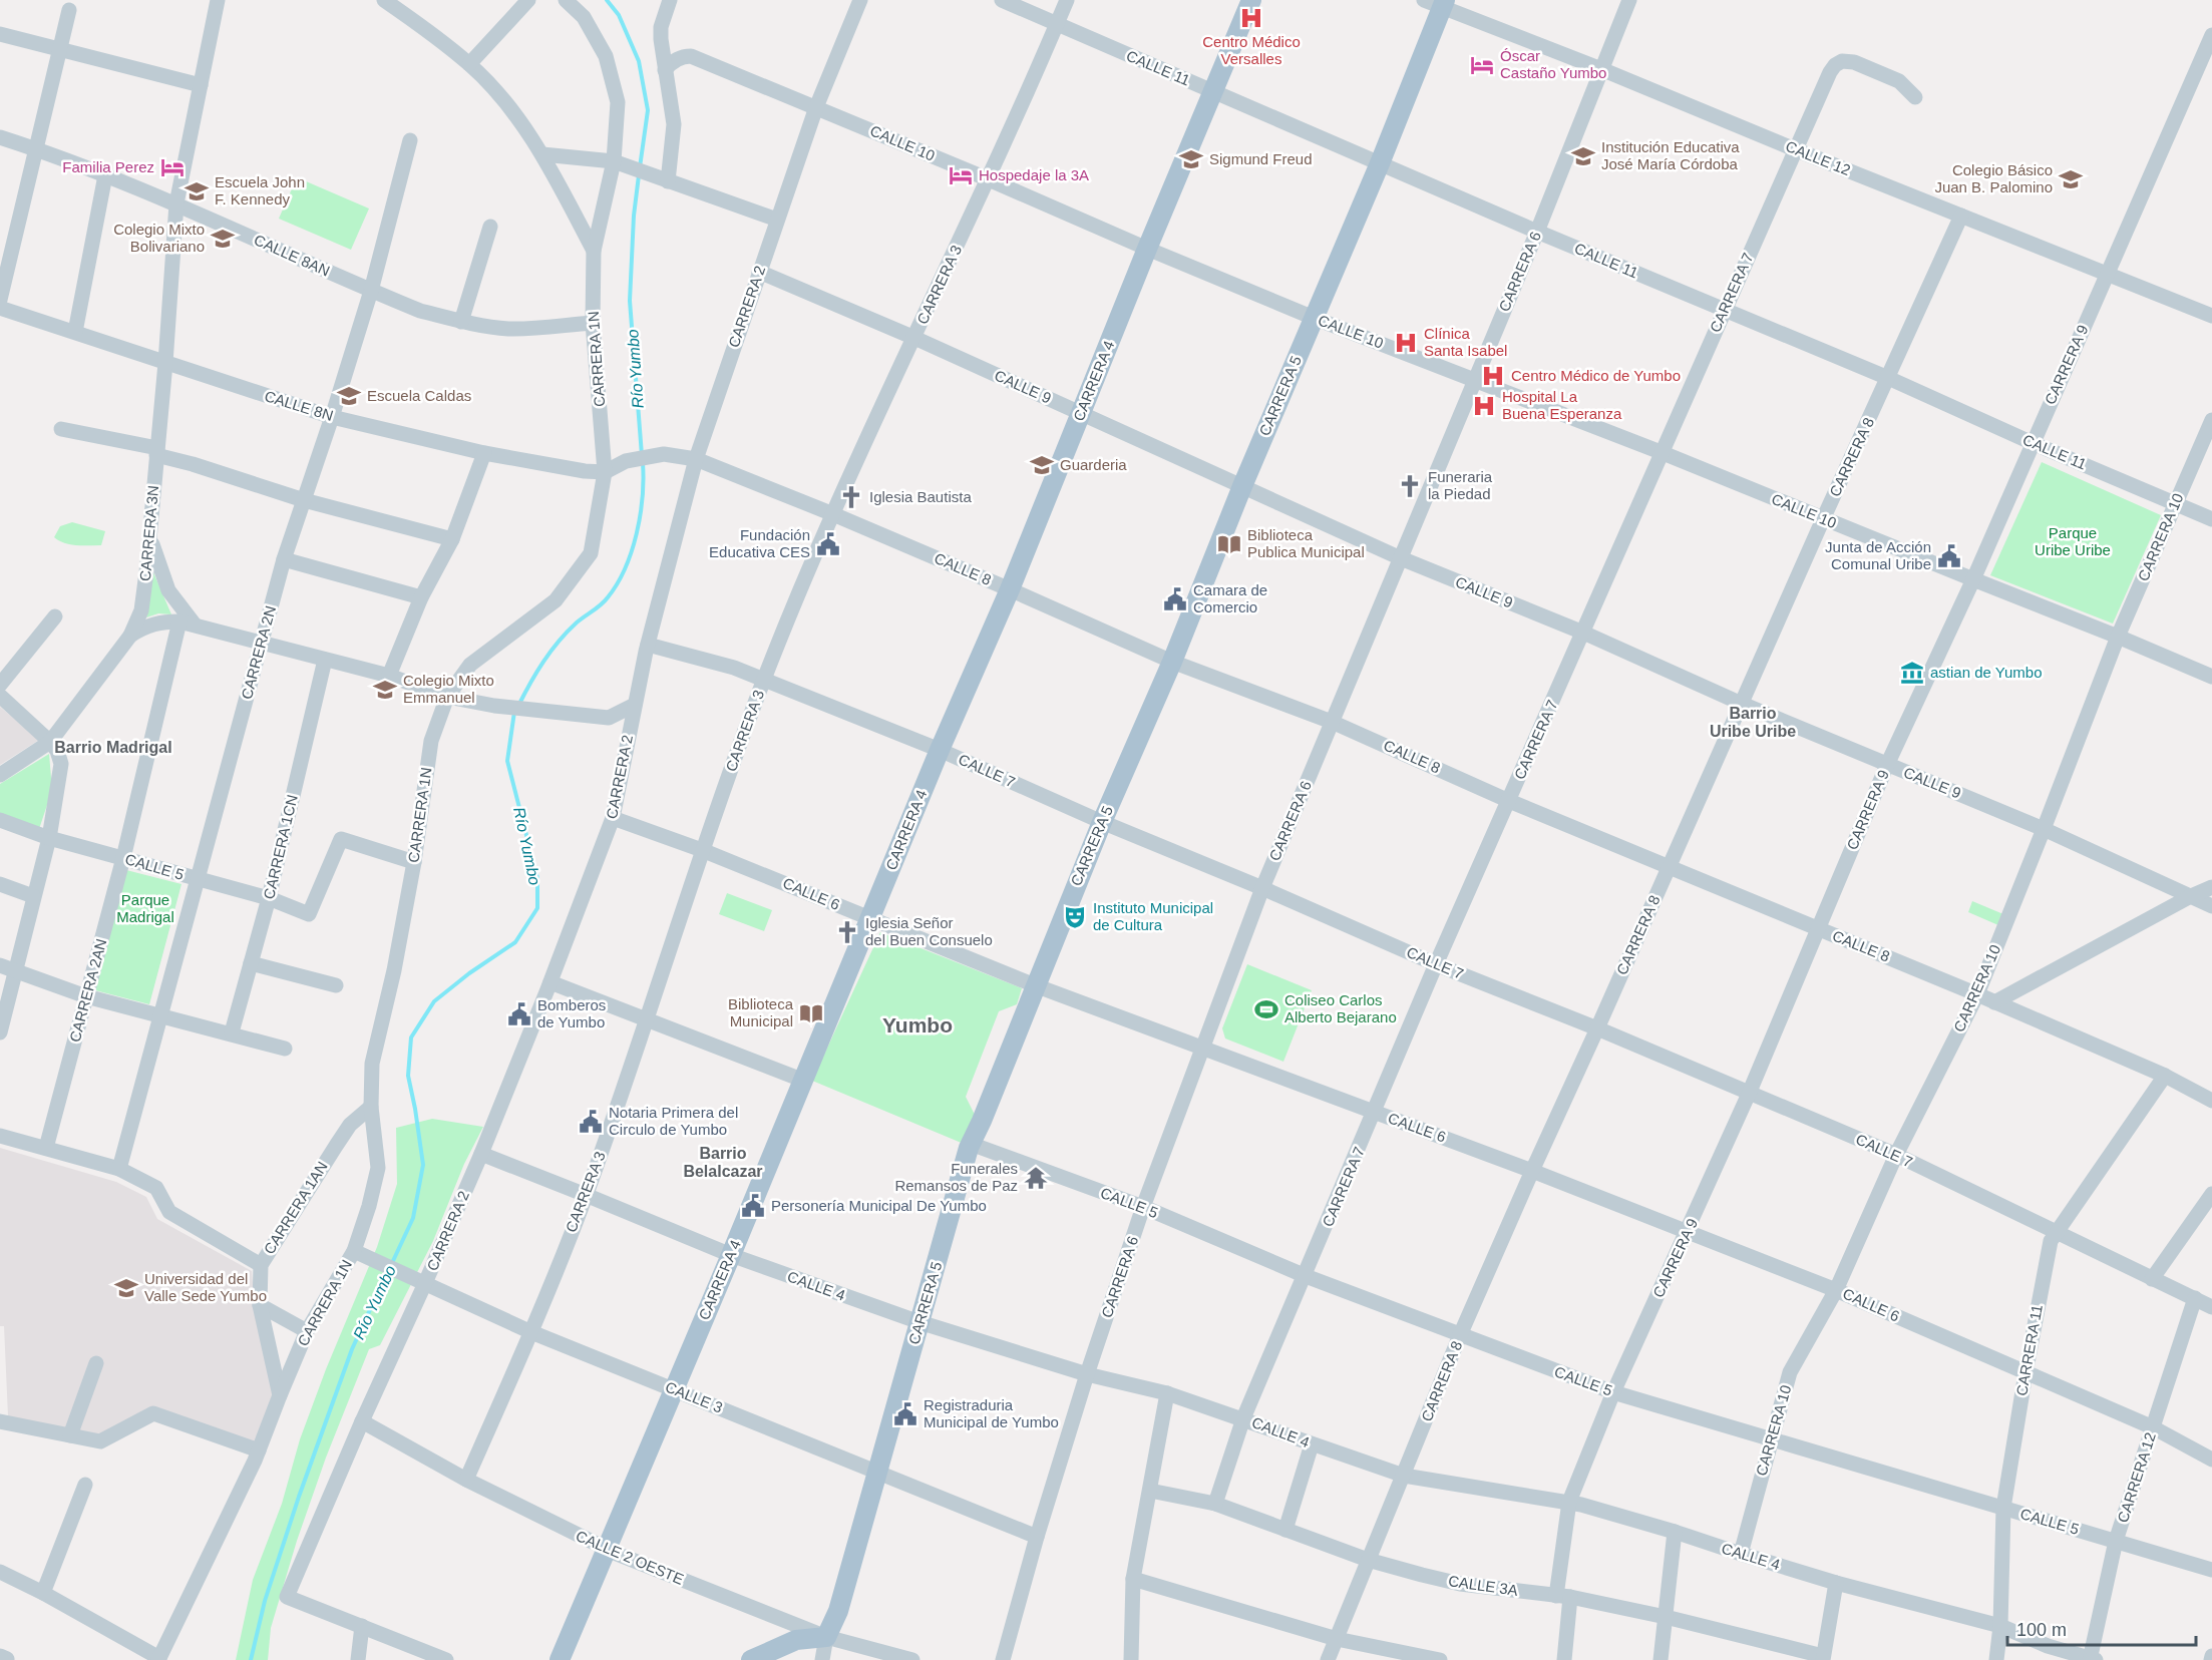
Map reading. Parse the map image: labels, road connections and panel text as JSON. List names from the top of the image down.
{
  "streets": {
    "main road": ["CARRERA 4", "CARRERA 5"],
    "street": [
      "CALLE 11",
      "CALLE 10",
      "CALLE 12",
      "CALLE 8AN",
      "CARRERA 6",
      "CARRERA 3",
      "CARRERA 7",
      "CARRERA 2",
      "CARRERA 1N",
      "CARRERA 9",
      "CALLE 9",
      "CALLE 8N",
      "CARRERA 8",
      "CARRERA 3N",
      "CARRERA 10",
      "CALLE 8",
      "CARRERA 2N",
      "CALLE 7",
      "CARRERA 1CN",
      "CALLE 5",
      "CALLE 6",
      "CARRERA 2AN",
      "CARRERA 1AN",
      "CALLE 4",
      "CARRERA 11",
      "CALLE 3",
      "CARRERA 12",
      "CALLE 2 OESTE",
      "CALLE 3A"
    ]
  },
  "crossings": [
    ["CALLE 11", "CARRERA 6"],
    ["CALLE 11", "CARRERA 3"],
    ["CALLE 11", "CARRERA 7"],
    ["CALLE 11", "CARRERA 9"],
    ["CALLE 11", "CARRERA 4"],
    ["CALLE 11", "CARRERA 5"],
    ["CALLE 11", "CARRERA 8"],
    ["CALLE 11", "CARRERA 10"],
    ["CALLE 10", "CARRERA 6"],
    ["CALLE 10", "CARRERA 3"],
    ["CALLE 10", "CARRERA 7"],
    ["CALLE 10", "CARRERA 2"],
    ["CALLE 10", "CARRERA 9"],
    ["CALLE 10", "CARRERA 4"],
    ["CALLE 10", "CARRERA 5"],
    ["CALLE 10", "CARRERA 8"],
    ["CALLE 10", "CARRERA 10"],
    ["CALLE 12", "CARRERA 6"],
    ["CALLE 12", "CARRERA 7"],
    ["CALLE 12", "CARRERA 9"],
    ["CALLE 12", "CARRERA 5"],
    ["CALLE 12", "CARRERA 8"],
    ["CALLE 8AN", "CARRERA 1N"],
    ["CALLE 8AN", "CARRERA 3N"],
    ["CALLE 8AN", "CARRERA 2N"],
    ["CARRERA 6", "CALLE 9"],
    ["CARRERA 6", "CALLE 8"],
    ["CARRERA 6", "CALLE 7"],
    ["CARRERA 6", "CALLE 5"],
    ["CARRERA 6", "CALLE 6"],
    ["CARRERA 6", "CALLE 4"],
    ["CARRERA 6", "CALLE 3"],
    ["CARRERA 3", "CALLE 9"],
    ["CARRERA 3", "CALLE 8"],
    ["CARRERA 3", "CALLE 7"],
    ["CARRERA 3", "CALLE 6"],
    ["CARRERA 3", "CALLE 4"],
    ["CARRERA 3", "CALLE 3"],
    ["CARRERA 3", "CALLE 2 OESTE"],
    ["CARRERA 7", "CALLE 9"],
    ["CARRERA 7", "CALLE 8"],
    ["CARRERA 7", "CALLE 7"],
    ["CARRERA 7", "CALLE 5"],
    ["CARRERA 7", "CALLE 6"],
    ["CARRERA 7", "CALLE 4"],
    ["CARRERA 7", "CALLE 3A"],
    ["CARRERA 2", "CALLE 9"],
    ["CARRERA 2", "CALLE 8"],
    ["CARRERA 2", "CALLE 7"],
    ["CARRERA 2", "CALLE 6"],
    ["CARRERA 2", "CALLE 4"],
    ["CARRERA 2", "CALLE 3"],
    ["CARRERA 2", "CALLE 2 OESTE"],
    ["CARRERA 1N", "CALLE 8N"],
    ["CARRERA 1N", "CALLE 8"],
    ["CARRERA 1N", "CALLE 5"],
    ["CARRERA 1N", "CARRERA 1AN"],
    ["CARRERA 1N", "CALLE 3"],
    ["CARRERA 9", "CALLE 9"],
    ["CARRERA 9", "CALLE 8"],
    ["CARRERA 9", "CALLE 7"],
    ["CARRERA 9", "CALLE 5"],
    ["CARRERA 9", "CALLE 6"],
    ["CARRERA 9", "CALLE 4"],
    ["CARRERA 9", "CALLE 3A"],
    ["CARRERA 4", "CALLE 9"],
    ["CARRERA 4", "CALLE 8"],
    ["CARRERA 4", "CALLE 7"],
    ["CARRERA 4", "CALLE 6"],
    ["CARRERA 4", "CALLE 4"],
    ["CARRERA 4", "CALLE 3"],
    ["CARRERA 4", "CALLE 2 OESTE"],
    ["CALLE 9", "CARRERA 5"],
    ["CALLE 9", "CARRERA 8"],
    ["CALLE 9", "CARRERA 10"],
    ["CARRERA 5", "CALLE 8"],
    ["CARRERA 5", "CALLE 7"],
    ["CARRERA 5", "CALLE 5"],
    ["CARRERA 5", "CALLE 6"],
    ["CARRERA 5", "CALLE 4"],
    ["CARRERA 5", "CALLE 3"],
    ["CARRERA 5", "CALLE 2 OESTE"],
    ["CALLE 8N", "CARRERA 3N"],
    ["CALLE 8N", "CALLE 8"],
    ["CALLE 8N", "CARRERA 2N"],
    ["CARRERA 8", "CALLE 8"],
    ["CARRERA 8", "CALLE 7"],
    ["CARRERA 8", "CALLE 5"],
    ["CARRERA 8", "CALLE 6"],
    ["CARRERA 8", "CALLE 4"],
    ["CARRERA 8", "CALLE 3A"],
    ["CARRERA 10", "CALLE 8"],
    ["CARRERA 10", "CALLE 7"],
    ["CARRERA 10", "CALLE 5"],
    ["CARRERA 10", "CALLE 6"],
    ["CARRERA 10", "CALLE 4"],
    ["CALLE 8", "CARRERA 11"],
    ["CARRERA 2N", "CALLE 5"],
    ["CALLE 7", "CARRERA 11"],
    ["CALLE 7", "CARRERA 12"],
    ["CARRERA 1CN", "CALLE 5"],
    ["CALLE 5", "CARRERA 2AN"],
    ["CALLE 5", "CARRERA 11"],
    ["CALLE 5", "CARRERA 12"],
    ["CALLE 6", "CARRERA 11"],
    ["CALLE 6", "CARRERA 12"],
    ["CALLE 4", "CARRERA 11"],
    ["CALLE 4", "CARRERA 12"]
  ],
  "districts": [
    "Barrio Uribe Uribe",
    "Barrio Madrigal",
    "Yumbo",
    "Barrio Belalcazar"
  ],
  "water": ["Río Yumbo"],
  "parks": ["Parque Uribe Uribe", "Parque Madrigal"],
  "places": {
    "hospital": [
      "Centro Médico Versalles",
      "Clínica Santa Isabel",
      "Centro Médico de Yumbo",
      "Hospital La Buena Esperanza"
    ],
    "hotel": ["Óscar Castaño Yumbo", "Familia Perez", "Hospedaje la 3A"],
    "school or university": [
      "Institución Educativa José María Córdoba",
      "Sigmund Freud",
      "Colegio Básico Juan B. Palomino",
      "Escuela John F. Kennedy",
      "Colegio Mixto Bolivariano",
      "Escuela Caldas",
      "Guarderia",
      "Colegio Mixto Emmanuel",
      "Universidad del Valle Sede Yumbo"
    ],
    "church": ["Funeraria la Piedad", "Iglesia Bautista", "Iglesia Señor del Buen Consuelo"],
    "public building": [
      "Fundación Educativa CES",
      "Junta de Acción Comunal Uribe",
      "Camara de Comercio",
      "Bomberos de Yumbo",
      "Notaria Primera del Circulo de Yumbo",
      "Personería Municipal De Yumbo",
      "Registraduria Municipal de Yumbo"
    ],
    "library": ["Biblioteca Publica Municipal", "Biblioteca Municipal"],
    "museum": ["astian de Yumbo"],
    "theatre": ["Instituto Municipal de Cultura"],
    "sports": ["Coliseo Carlos Alberto Bejarano"],
    "temple": ["Funerales Remansos de Paz"]
  },
  "scale_bar": "100 m"
}
